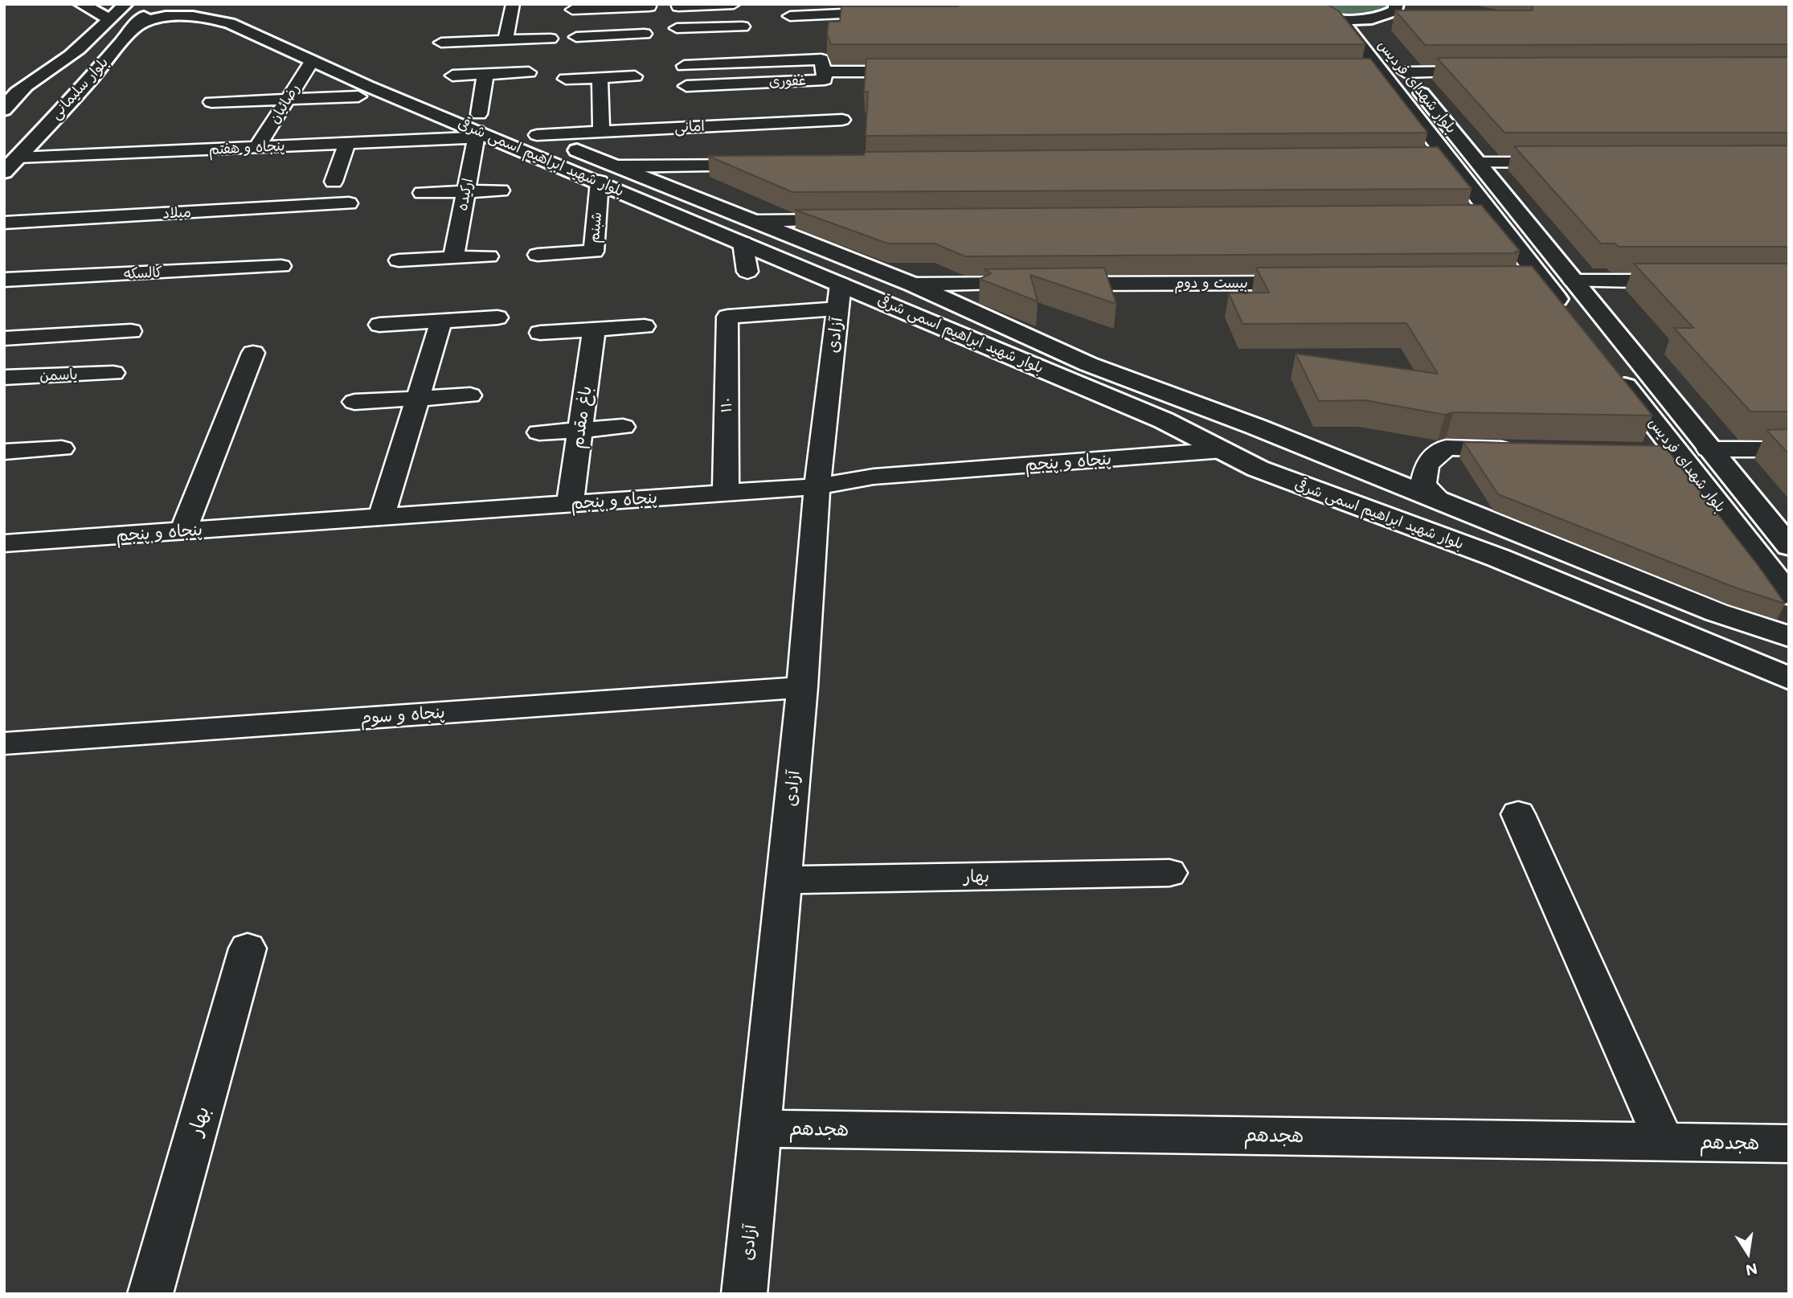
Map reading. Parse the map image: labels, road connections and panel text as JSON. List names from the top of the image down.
{
  "streets": {
    "main road": ["بلوار شهدای فردیس", "بلوار سلیمانی", "بلوار شهید ابراهیم اسمی شرقی"],
    "street": [
      "غفوری",
      "رضائیان",
      "امانی",
      "پنجاه و هفتم",
      "ارکیده",
      "میلاد",
      "شبنم",
      "کالسکه",
      "بیست و دوم",
      "آزادی",
      "یاسمن",
      "۱۱۰",
      "باغ مقدم",
      "پنجاه و پنجم",
      "پنجاه و سوم",
      "بهار",
      "هجدهم"
    ]
  },
  "crossings": [
    ["بلوار سلیمانی", "پنجاه و هفتم"],
    ["بلوار سلیمانی", "بلوار شهید ابراهیم اسمی شرقی"],
    ["رضائیان", "پنجاه و هفتم"],
    ["رضائیان", "بلوار شهید ابراهیم اسمی شرقی"],
    ["امانی", "بلوار شهید ابراهیم اسمی شرقی"],
    ["پنجاه و هفتم", "بلوار شهید ابراهیم اسمی شرقی"],
    ["پنجاه و هفتم", "ارکیده"],
    ["بلوار شهید ابراهیم اسمی شرقی", "ارکیده"],
    ["بلوار شهید ابراهیم اسمی شرقی", "شبنم"],
    ["بلوار شهید ابراهیم اسمی شرقی", "بیست و دوم"],
    ["بلوار شهید ابراهیم اسمی شرقی", "آزادی"],
    ["بلوار شهید ابراهیم اسمی شرقی", "۱۱۰"],
    ["بلوار شهید ابراهیم اسمی شرقی", "پنجاه و پنجم"],
    ["آزادی", "۱۱۰"],
    ["آزادی", "پنجاه و پنجم"],
    ["آزادی", "پنجاه و سوم"],
    ["آزادی", "بهار"],
    ["آزادی", "هجدهم"],
    ["۱۱۰", "پنجاه و پنجم"],
    ["باغ مقدم", "پنجاه و پنجم"]
  ],
  "north": "bottom"
}
